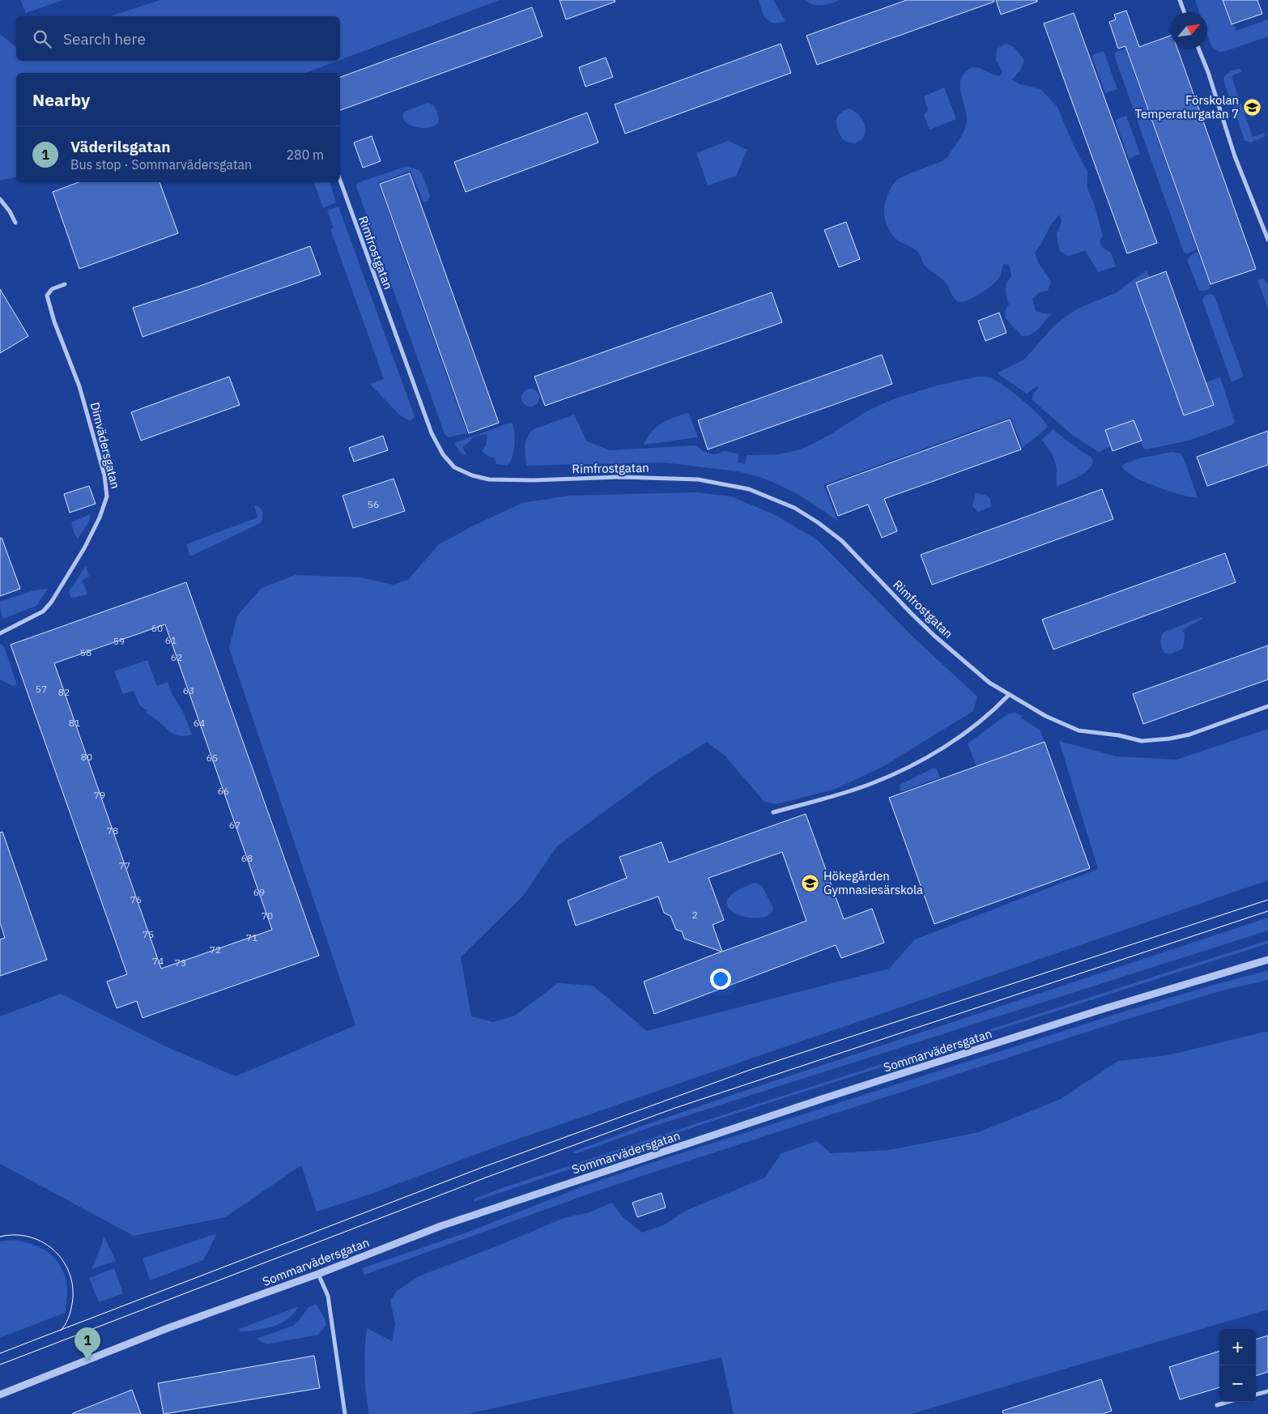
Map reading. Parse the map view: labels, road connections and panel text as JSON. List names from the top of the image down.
{
  "streets": {
    "street": ["Rimfrostgatan", "Dimvädersgatan", "Sommarvädersgatan"]
  },
  "places": {
    "school or university": ["Förskolan Temperaturgatan 7", "Hökegården Gymnasiesärskola"]
  },
  "house_numbers": [
    "56",
    "60",
    "61",
    "59",
    "58",
    "62",
    "57",
    "63",
    "82",
    "81",
    "64",
    "80",
    "65",
    "66",
    "79",
    "67",
    "78",
    "68",
    "77",
    "69",
    "76",
    "2",
    "70",
    "75",
    "71",
    "72",
    "74",
    "73"
  ],
  "north": "top right",
  "page": {
    "search": "Search here",
    "heading": "Nearby",
    "list": [
      {
        "mark": "1",
        "name": "Väderilsgatan",
        "note": "Bus stop · Sommarvädersgatan",
        "value": "280 m"
      }
    ],
    "pins": "1",
    "map_buttons": ["+", "−"]
  }
}
